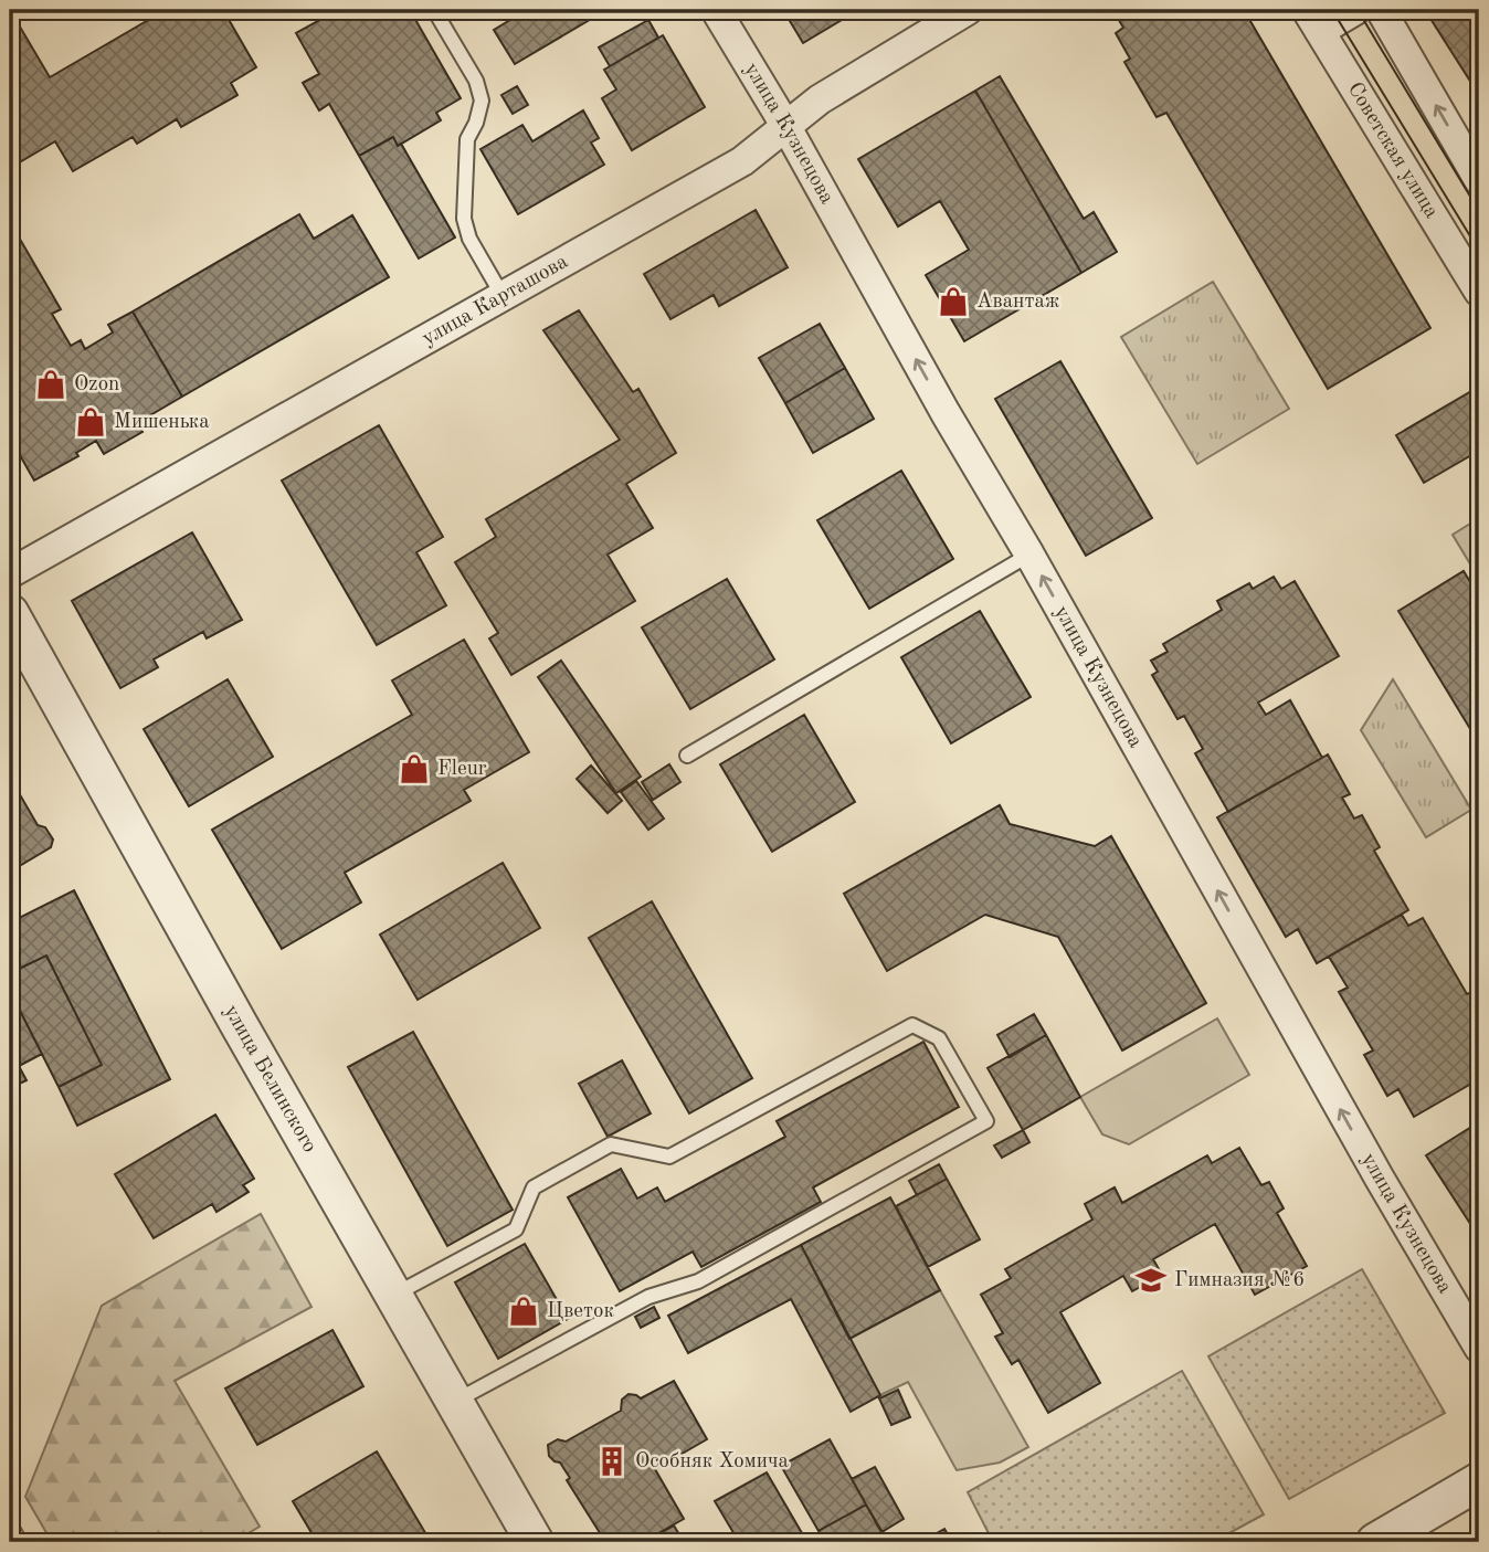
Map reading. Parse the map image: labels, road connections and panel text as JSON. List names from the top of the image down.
{
  "streets": {
    "street": [
      "улица Кузнецова",
      "Советская улица",
      "улица Карташова",
      "улица Белинского"
    ]
  },
  "crossings": [
    ["улица Кузнецова", "улица Карташова"]
  ],
  "one_way": ["улица Кузнецова"],
  "places": {
    "shop": [
      "Авантаж",
      "Ozon",
      "Мишенька",
      "Fleur",
      "Цветок"
    ],
    "school or university": ["Гимназия №6"],
    "building": ["Особняк Хомича"]
  }
}
